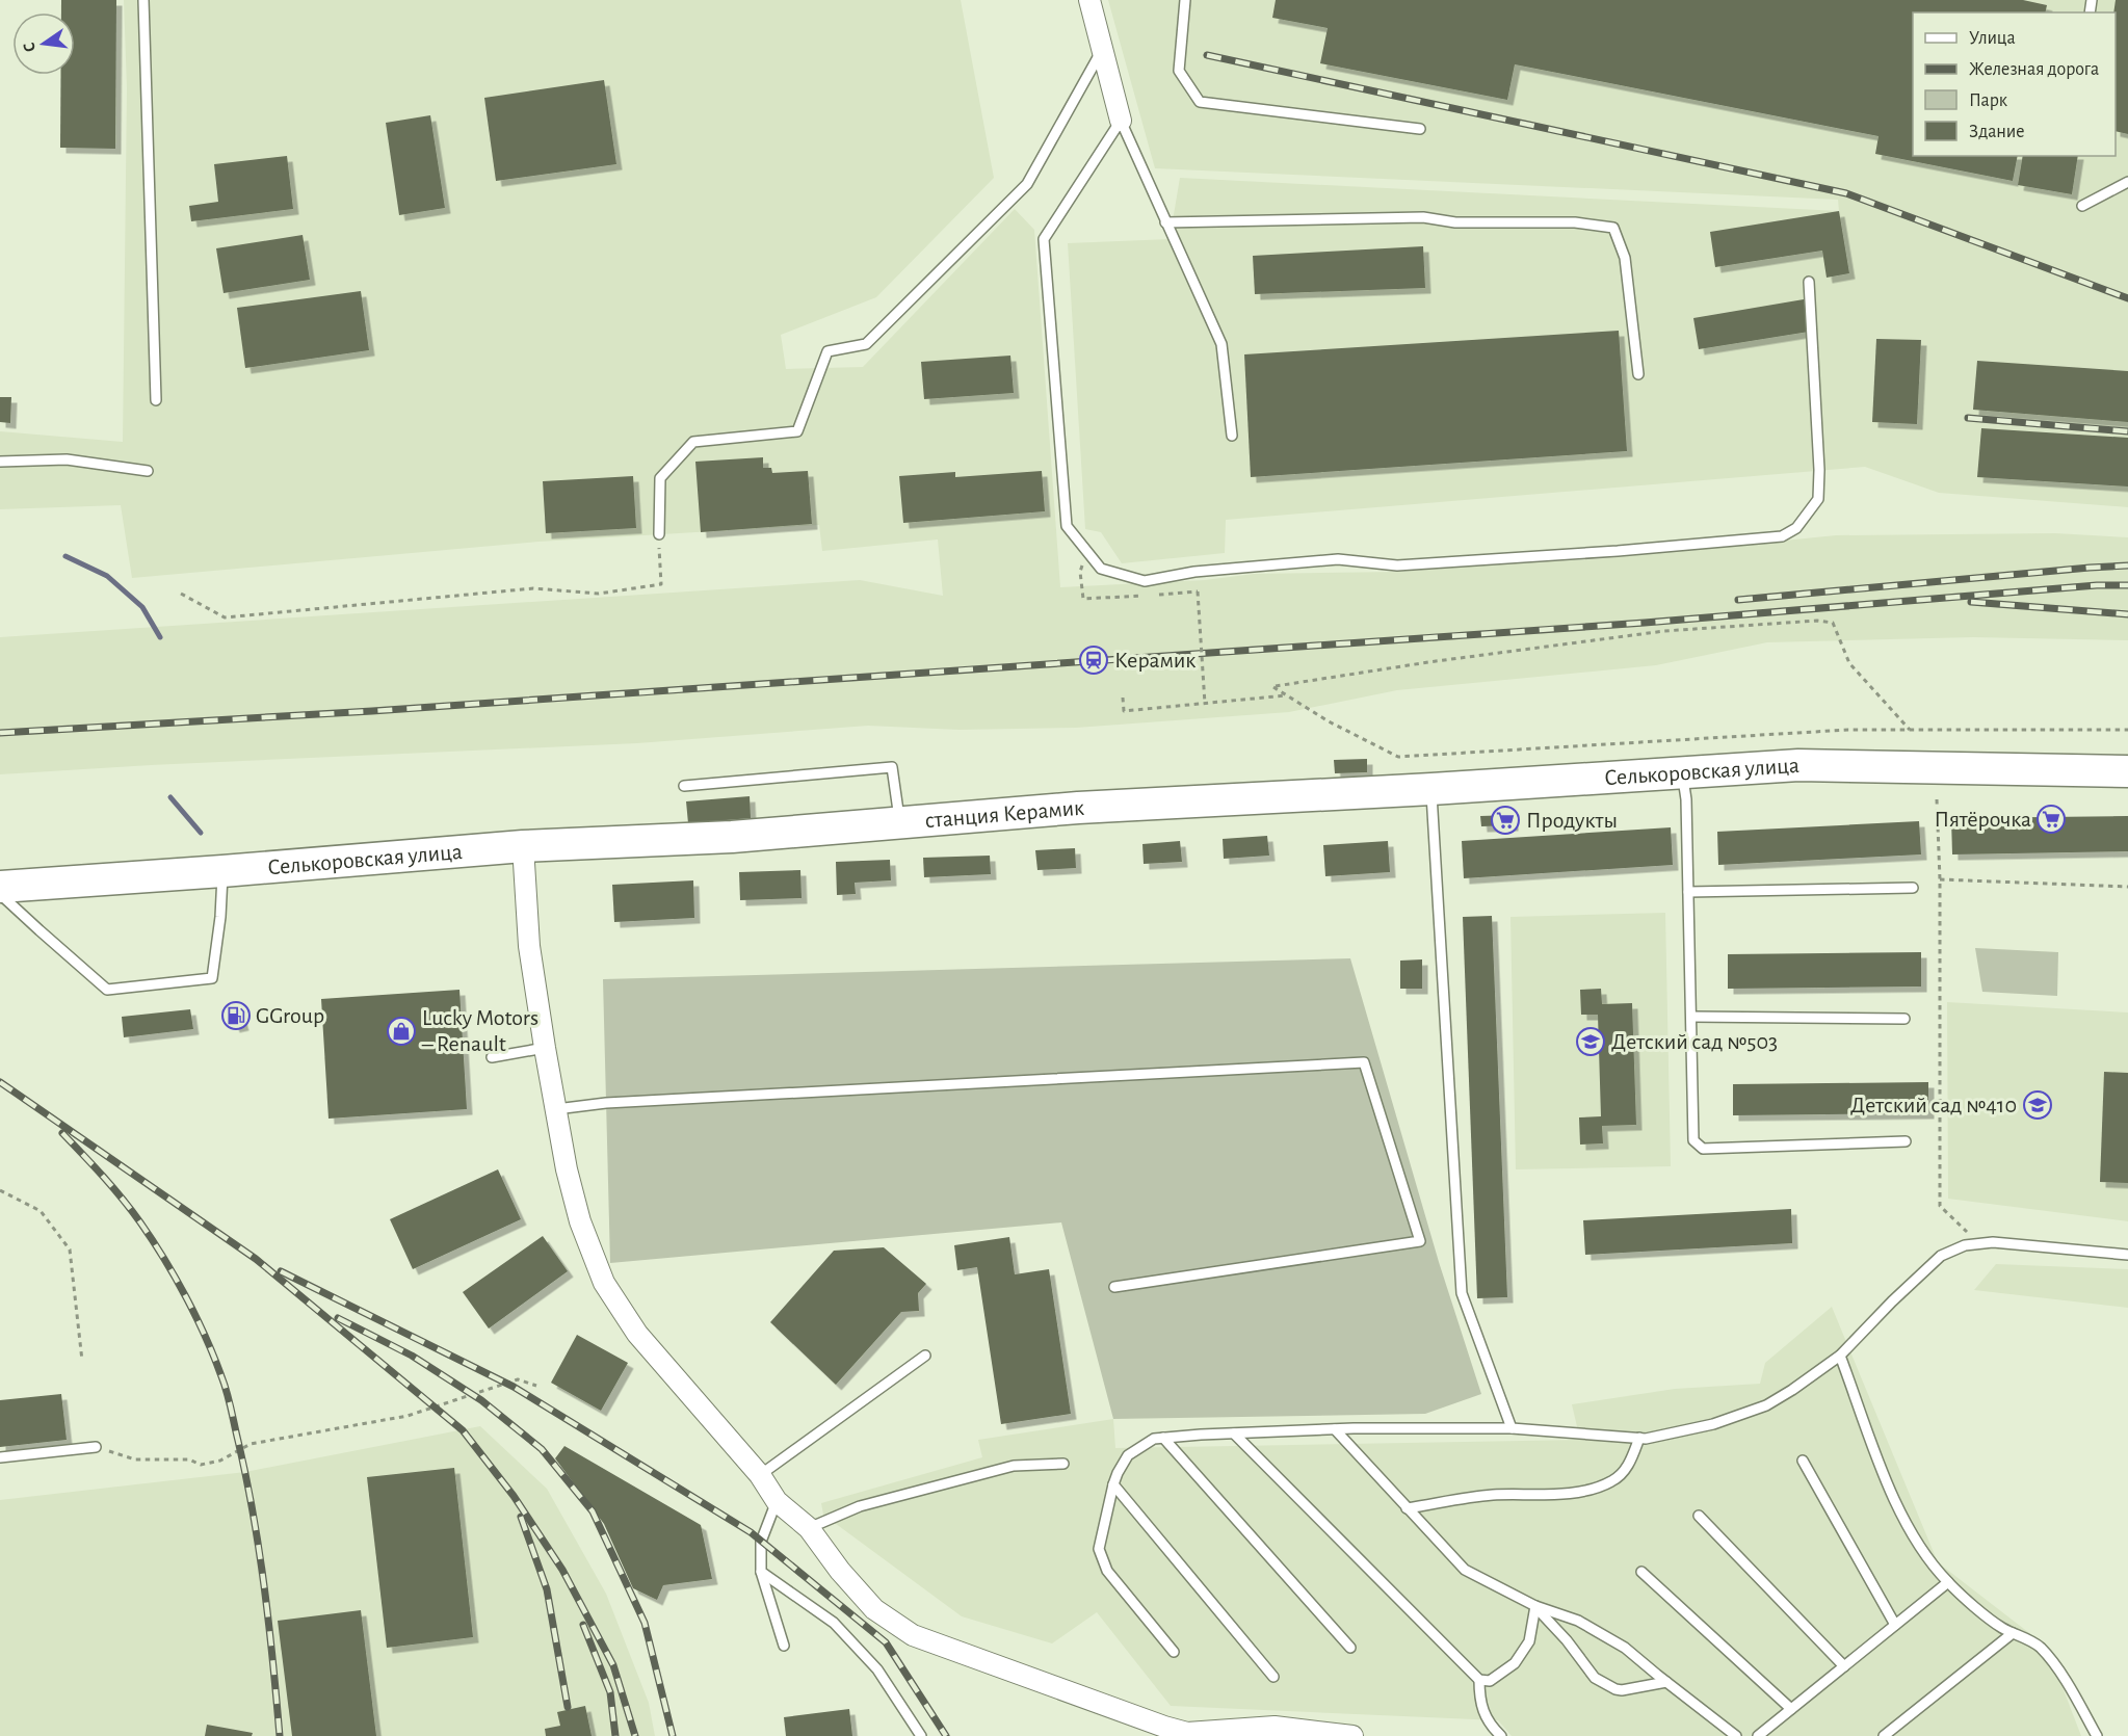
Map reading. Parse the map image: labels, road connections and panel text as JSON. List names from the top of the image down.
{
  "streets": {
    "main road": ["Селькоровская улица", "станция Керамик"]
  },
  "crossings": [
    ["Селькоровская улица", "станция Керамик"]
  ],
  "places": {
    "station": ["Керамик"],
    "supermarket": ["Пятёрочка", "Продукты"],
    "fuel station": ["GGroup"],
    "shop": ["Lucky Motors – Renault"],
    "school or university": ["Детский сад №503", "Детский сад №410"]
  },
  "legend": [
    "Улица",
    "Железная дорога",
    "Парк",
    "Здание"
  ],
  "north": "left"
}
